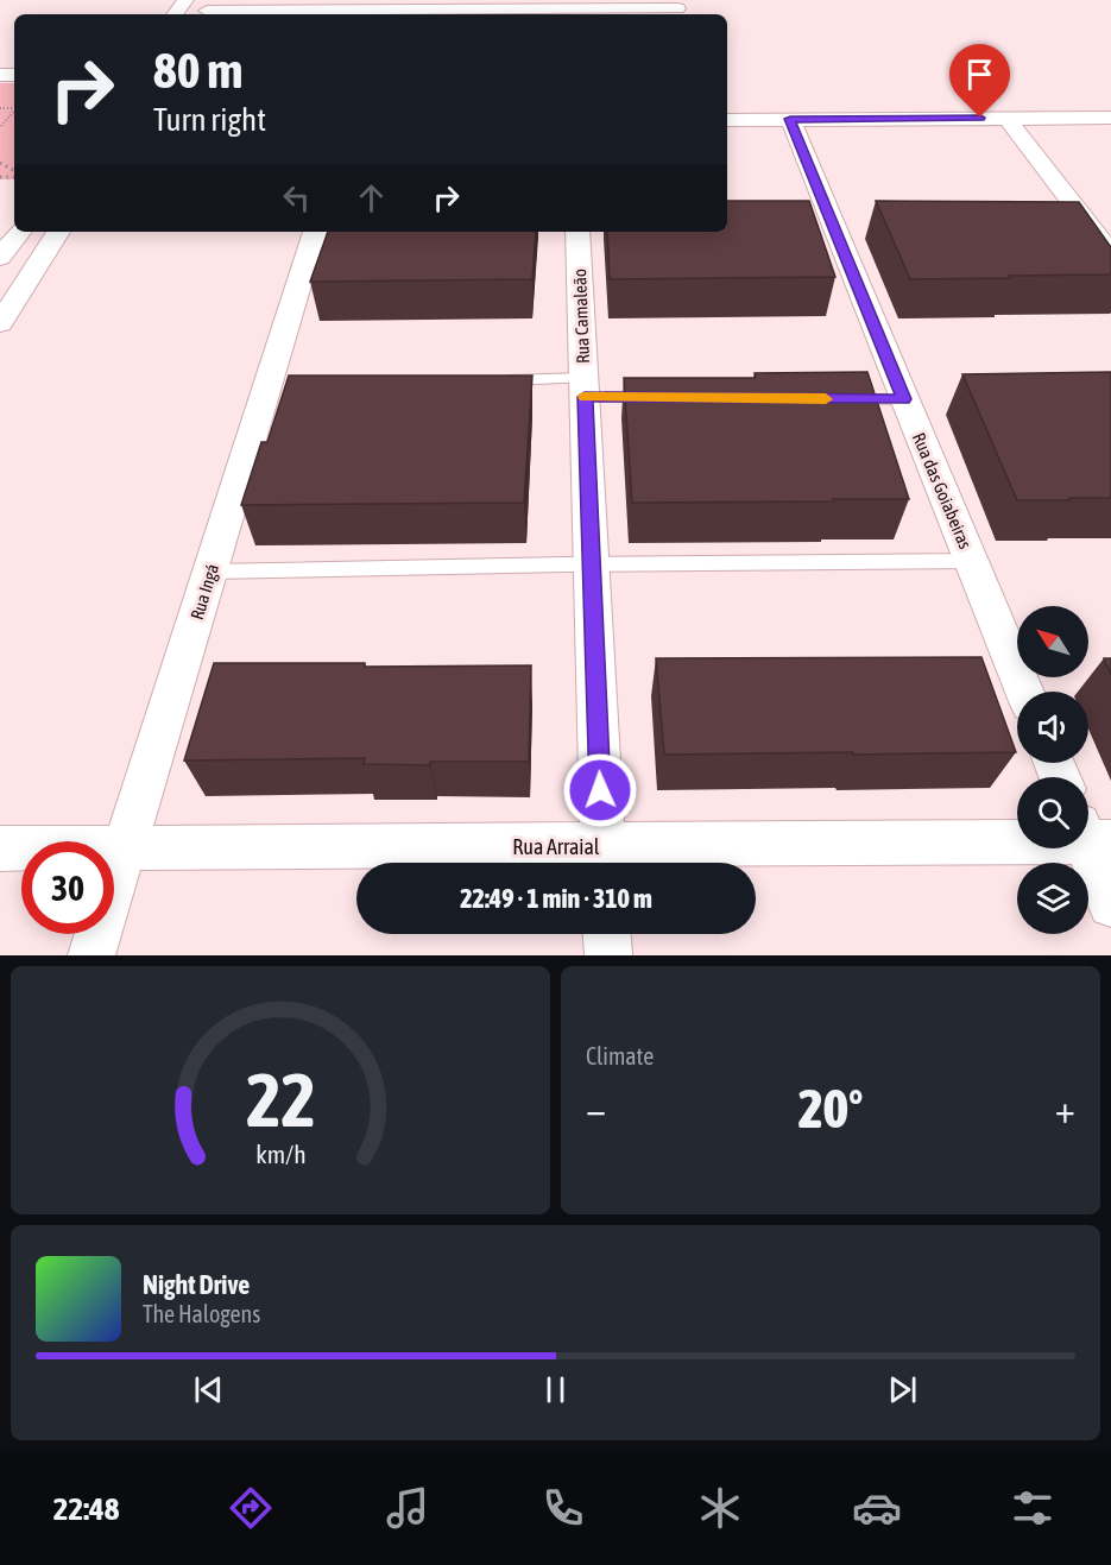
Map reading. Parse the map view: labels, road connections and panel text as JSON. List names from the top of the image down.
{
  "streets": {
    "street": [
      "Rua Camaleão",
      "Rua das Goiabeiras",
      "Rua Ingá",
      "Rua Arraial"
    ]
  },
  "crossings": [
    ["Rua Camaleão", "Rua Arraial"],
    ["Rua Ingá", "Rua Arraial"]
  ],
  "north": "top left",
  "page": {
    "turn": ["80 m", "Turn right"],
    "limit": "30",
    "trip": "22:49 · 1 min · 310 m",
    "tile": "Climate",
    "heat": ["−", "20°", "+"],
    "song": ["Night Drive", "The Halogens"],
    "tabs": "22:48",
    "gauge": ["22", "km/h"]
  }
}
